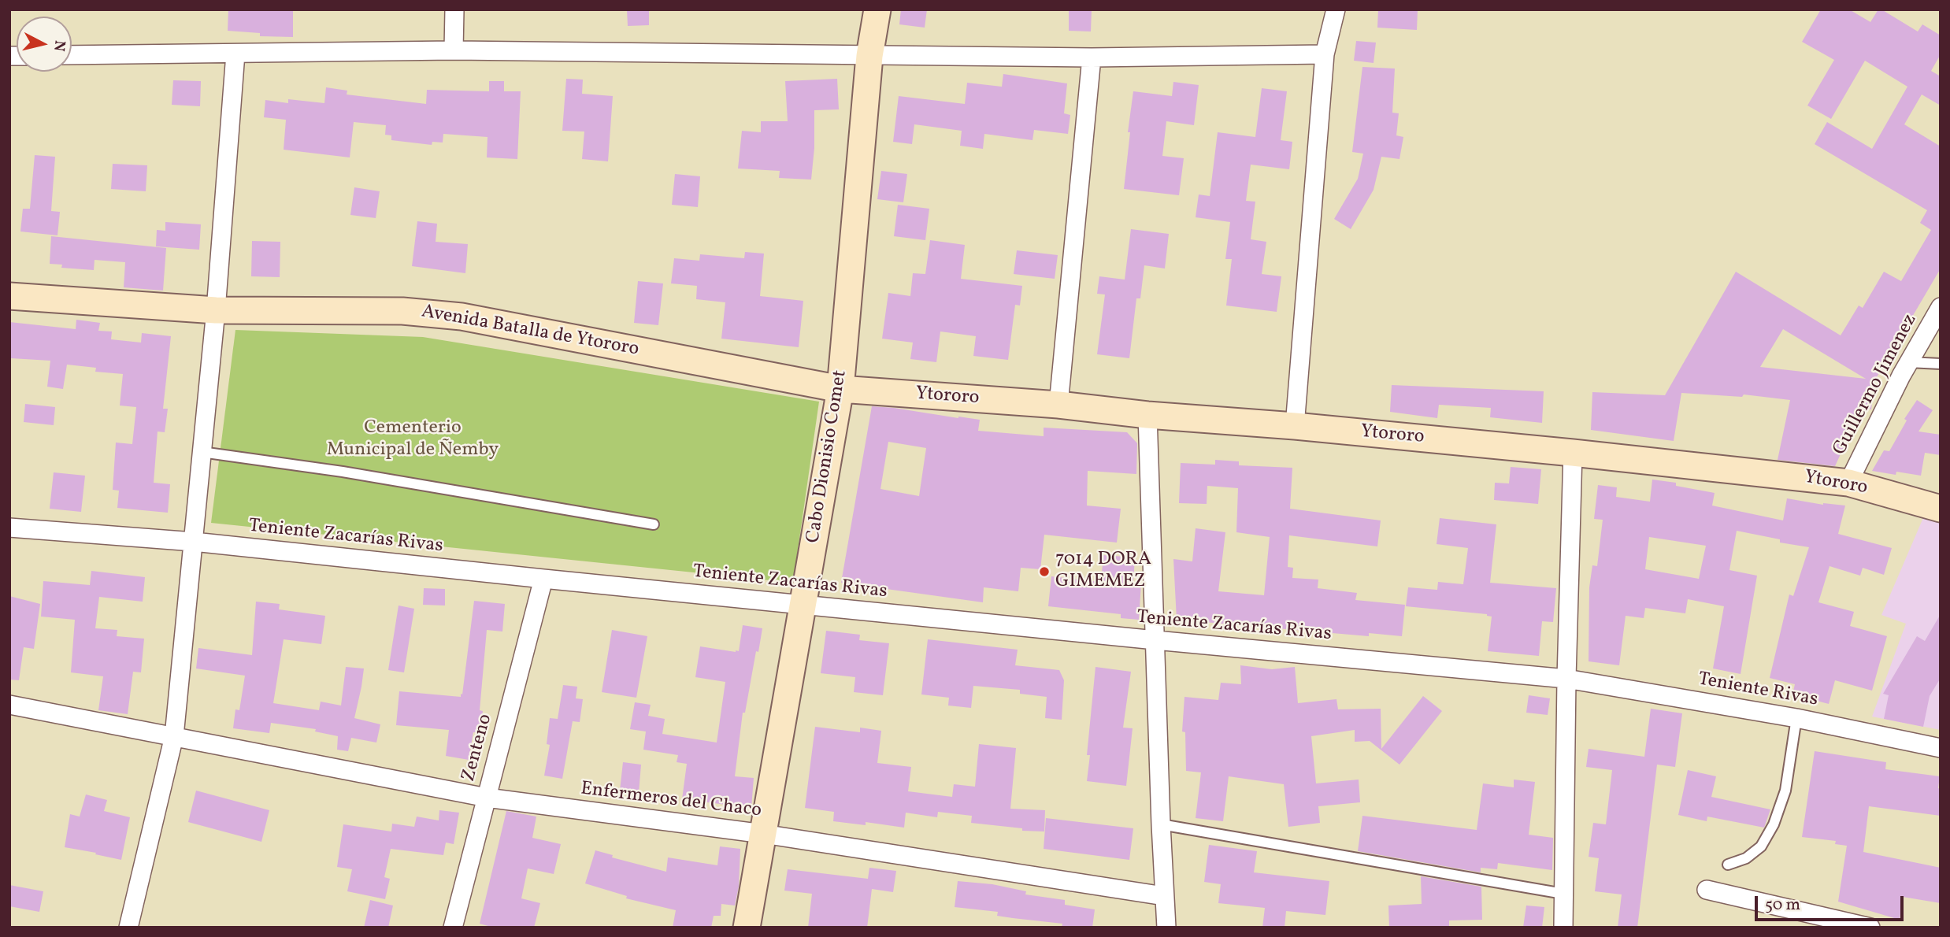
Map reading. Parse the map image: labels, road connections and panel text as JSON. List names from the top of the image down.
{
  "streets": {
    "street": [
      "Avenida Batalla de Ytororo",
      "Guillermo Jimenez",
      "Ytororo",
      "Cabo Dionisio Comet",
      "Teniente Zacarías Rivas",
      "Teniente Rivas",
      "Zenteno",
      "Enfermeros del Chaco"
    ]
  },
  "crossings": [
    ["Avenida Batalla de Ytororo", "Ytororo"],
    ["Avenida Batalla de Ytororo", "Cabo Dionisio Comet"],
    ["Guillermo Jimenez", "Ytororo"],
    ["Ytororo", "Cabo Dionisio Comet"],
    ["Cabo Dionisio Comet", "Teniente Zacarías Rivas"],
    ["Cabo Dionisio Comet", "Enfermeros del Chaco"],
    ["Teniente Zacarías Rivas", "Teniente Rivas"],
    ["Teniente Zacarías Rivas", "Zenteno"],
    ["Zenteno", "Enfermeros del Chaco"]
  ],
  "parks": ["Cementerio Municipal de Ñemby"],
  "places": ["7014 DORA GIMEMEZ"],
  "scale_bar": "50 m",
  "north": "right"
}
